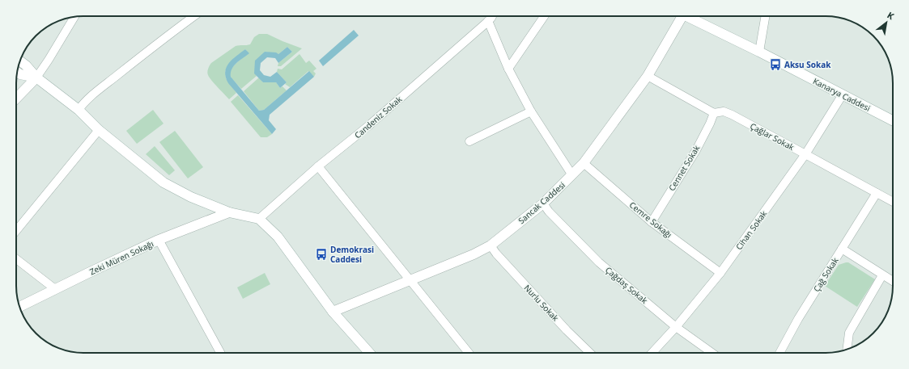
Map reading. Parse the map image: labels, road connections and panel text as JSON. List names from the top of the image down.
{
  "streets": {
    "street": [
      "Kanarya Caddesi",
      "Candeniz Sokak",
      "Çağlar Sokak",
      "Cennet Sokak",
      "Sancak Caddesi",
      "Cemre Sokağı",
      "Cihan Sokak",
      "Zeki Müren Sokağı",
      "Çağ Sokak",
      "Çağdaş Sokak",
      "Nurlu Sokak"
    ]
  },
  "crossings": [
    ["Kanarya Caddesi", "Cihan Sokak"],
    ["Çağlar Sokak", "Cennet Sokak"],
    ["Çağlar Sokak", "Sancak Caddesi"],
    ["Çağlar Sokak", "Cihan Sokak"],
    ["Çağlar Sokak", "Çağ Sokak"],
    ["Cennet Sokak", "Cemre Sokağı"],
    ["Sancak Caddesi", "Cemre Sokağı"],
    ["Sancak Caddesi", "Çağdaş Sokak"],
    ["Sancak Caddesi", "Nurlu Sokak"],
    ["Cemre Sokağı", "Cihan Sokak"],
    ["Cihan Sokak", "Çağdaş Sokak"]
  ],
  "places": {
    "bus stop": ["Aksu Sokak", "Demokrasi Caddesi"]
  },
  "north": "top right"
}
